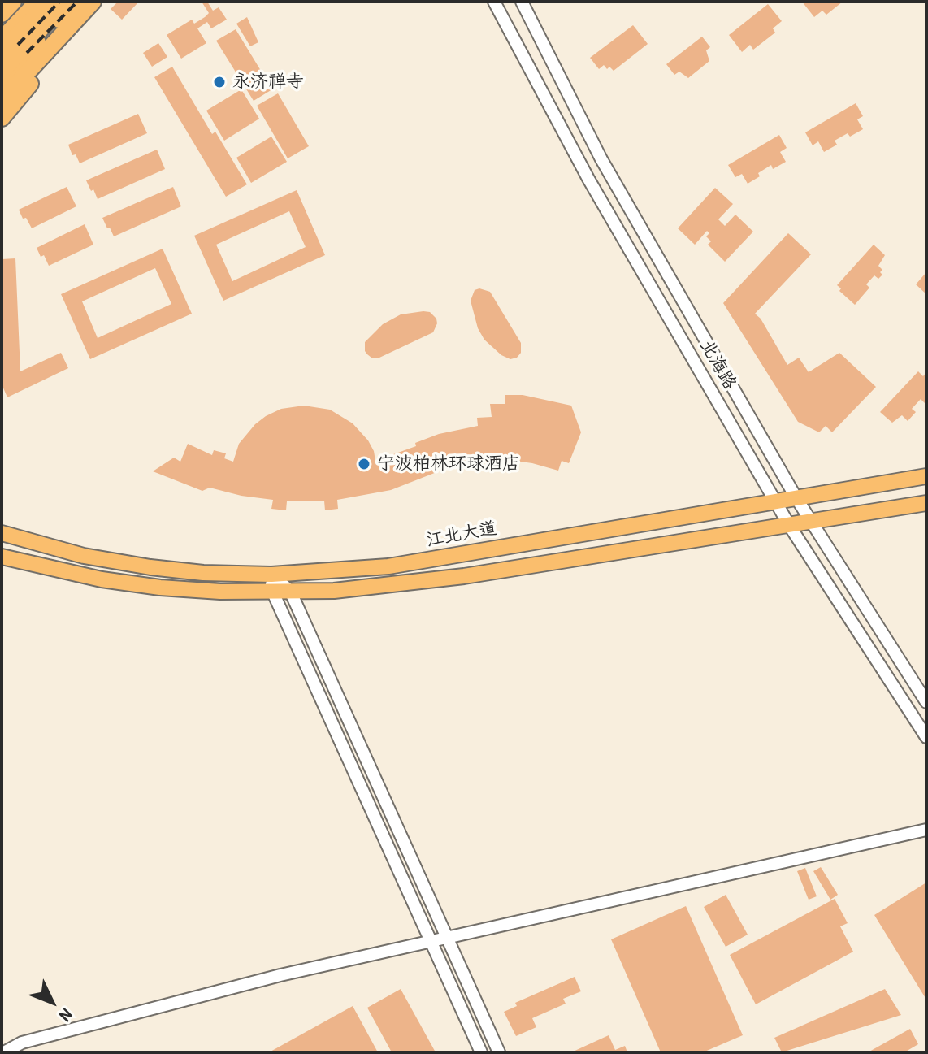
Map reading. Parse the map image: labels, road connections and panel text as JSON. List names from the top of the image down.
{
  "streets": {
    "main road": ["江北大道"],
    "street": ["北海路"]
  },
  "crossings": [
    ["北海路", "江北大道"]
  ],
  "places": ["永济禅寺", "宁波柏林环球酒店"],
  "north": "bottom right"
}
